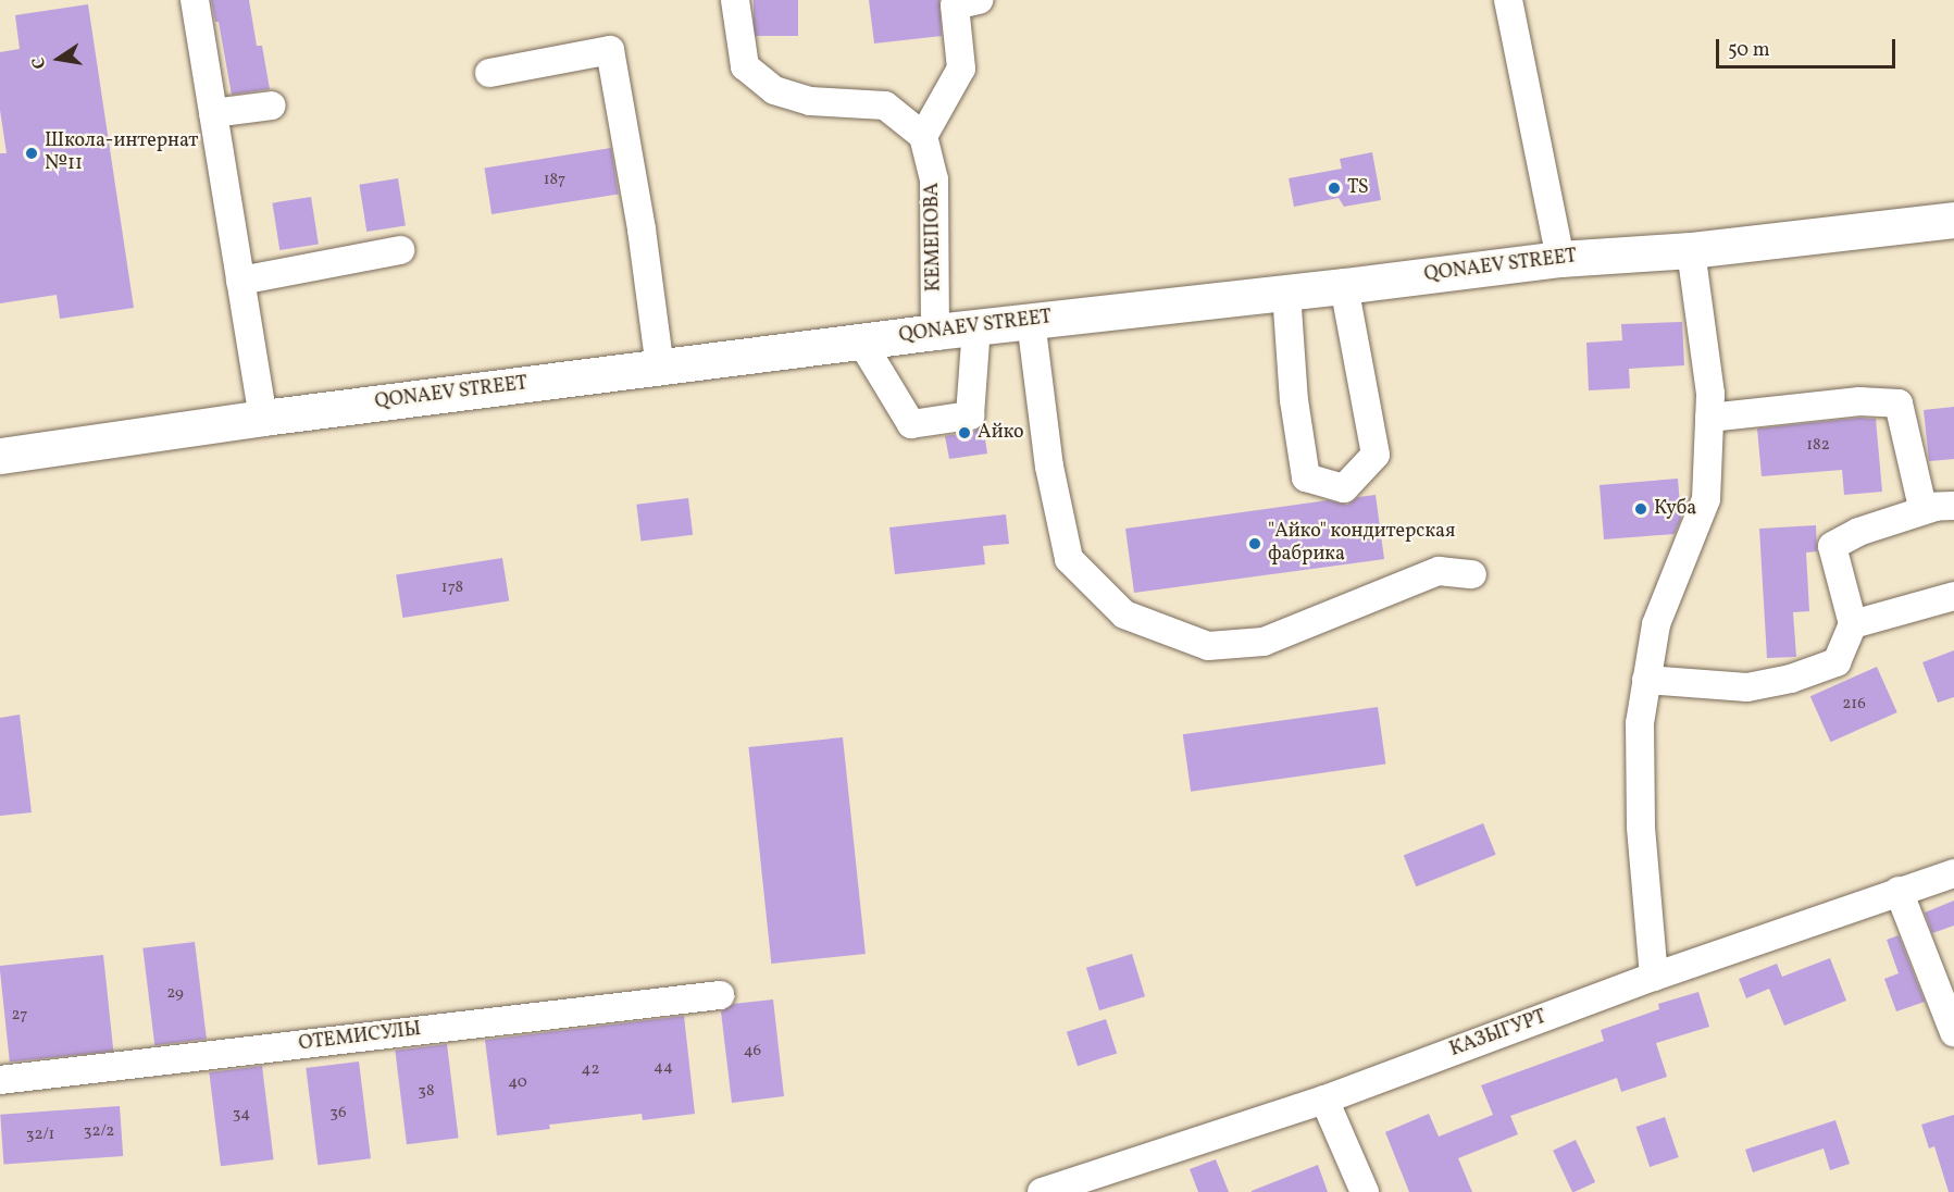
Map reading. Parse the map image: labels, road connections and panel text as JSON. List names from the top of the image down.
{
  "streets": {
    "main road": ["QONAEV STREET"],
    "street": ["КЕМЕПОВА", "КАЗЫГУРТ", "ОТЕМИСУЛЫ"]
  },
  "crossings": [
    ["КЕМЕПОВА", "QONAEV STREET"]
  ],
  "places": [
    "Школа-интернат №11",
    "TS",
    "Айко",
    "Куба",
    "\"Айко\" кондитерская фабрика"
  ],
  "house_numbers": [
    "187",
    "182",
    "178",
    "216",
    "29",
    "27",
    "46",
    "44",
    "42",
    "40",
    "38",
    "36",
    "34",
    "32/2",
    "32/1"
  ],
  "scale_bar": "50 m",
  "north": "left"
}
